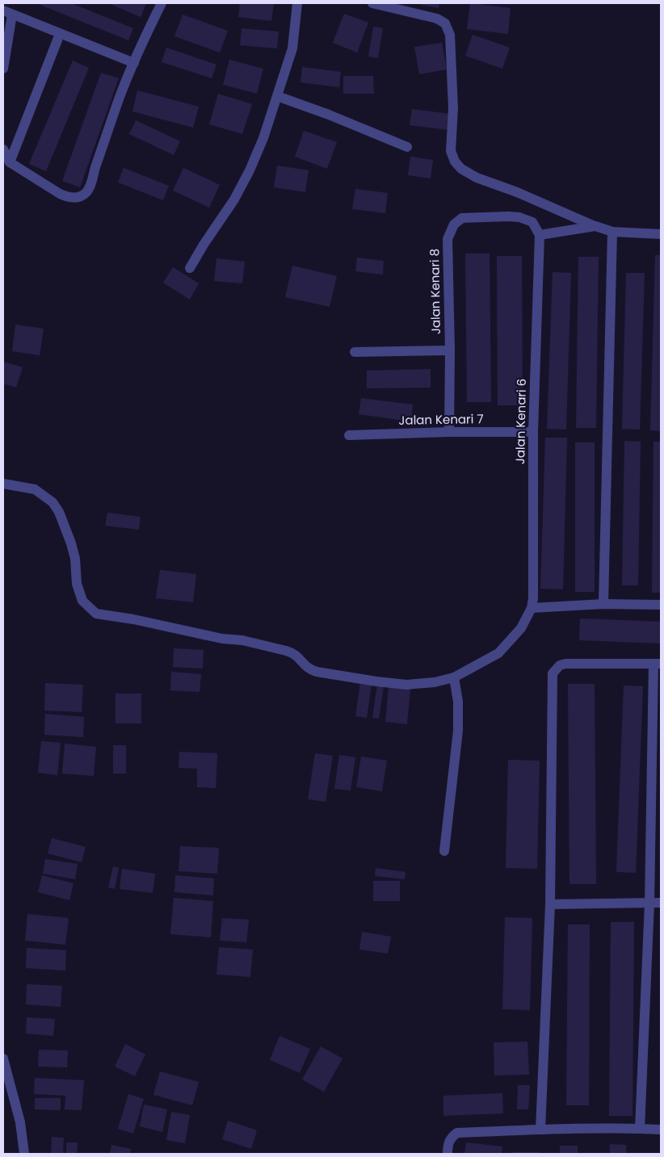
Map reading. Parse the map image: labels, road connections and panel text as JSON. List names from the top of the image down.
{
  "streets": {
    "street": ["Jalan Kenari 8", "Jalan Kenari 7", "Jalan Kenari 6"]
  },
  "crossings": [
    ["Jalan Kenari 8", "Jalan Kenari 7"],
    ["Jalan Kenari 8", "Jalan Kenari 6"],
    ["Jalan Kenari 7", "Jalan Kenari 6"]
  ]
}
